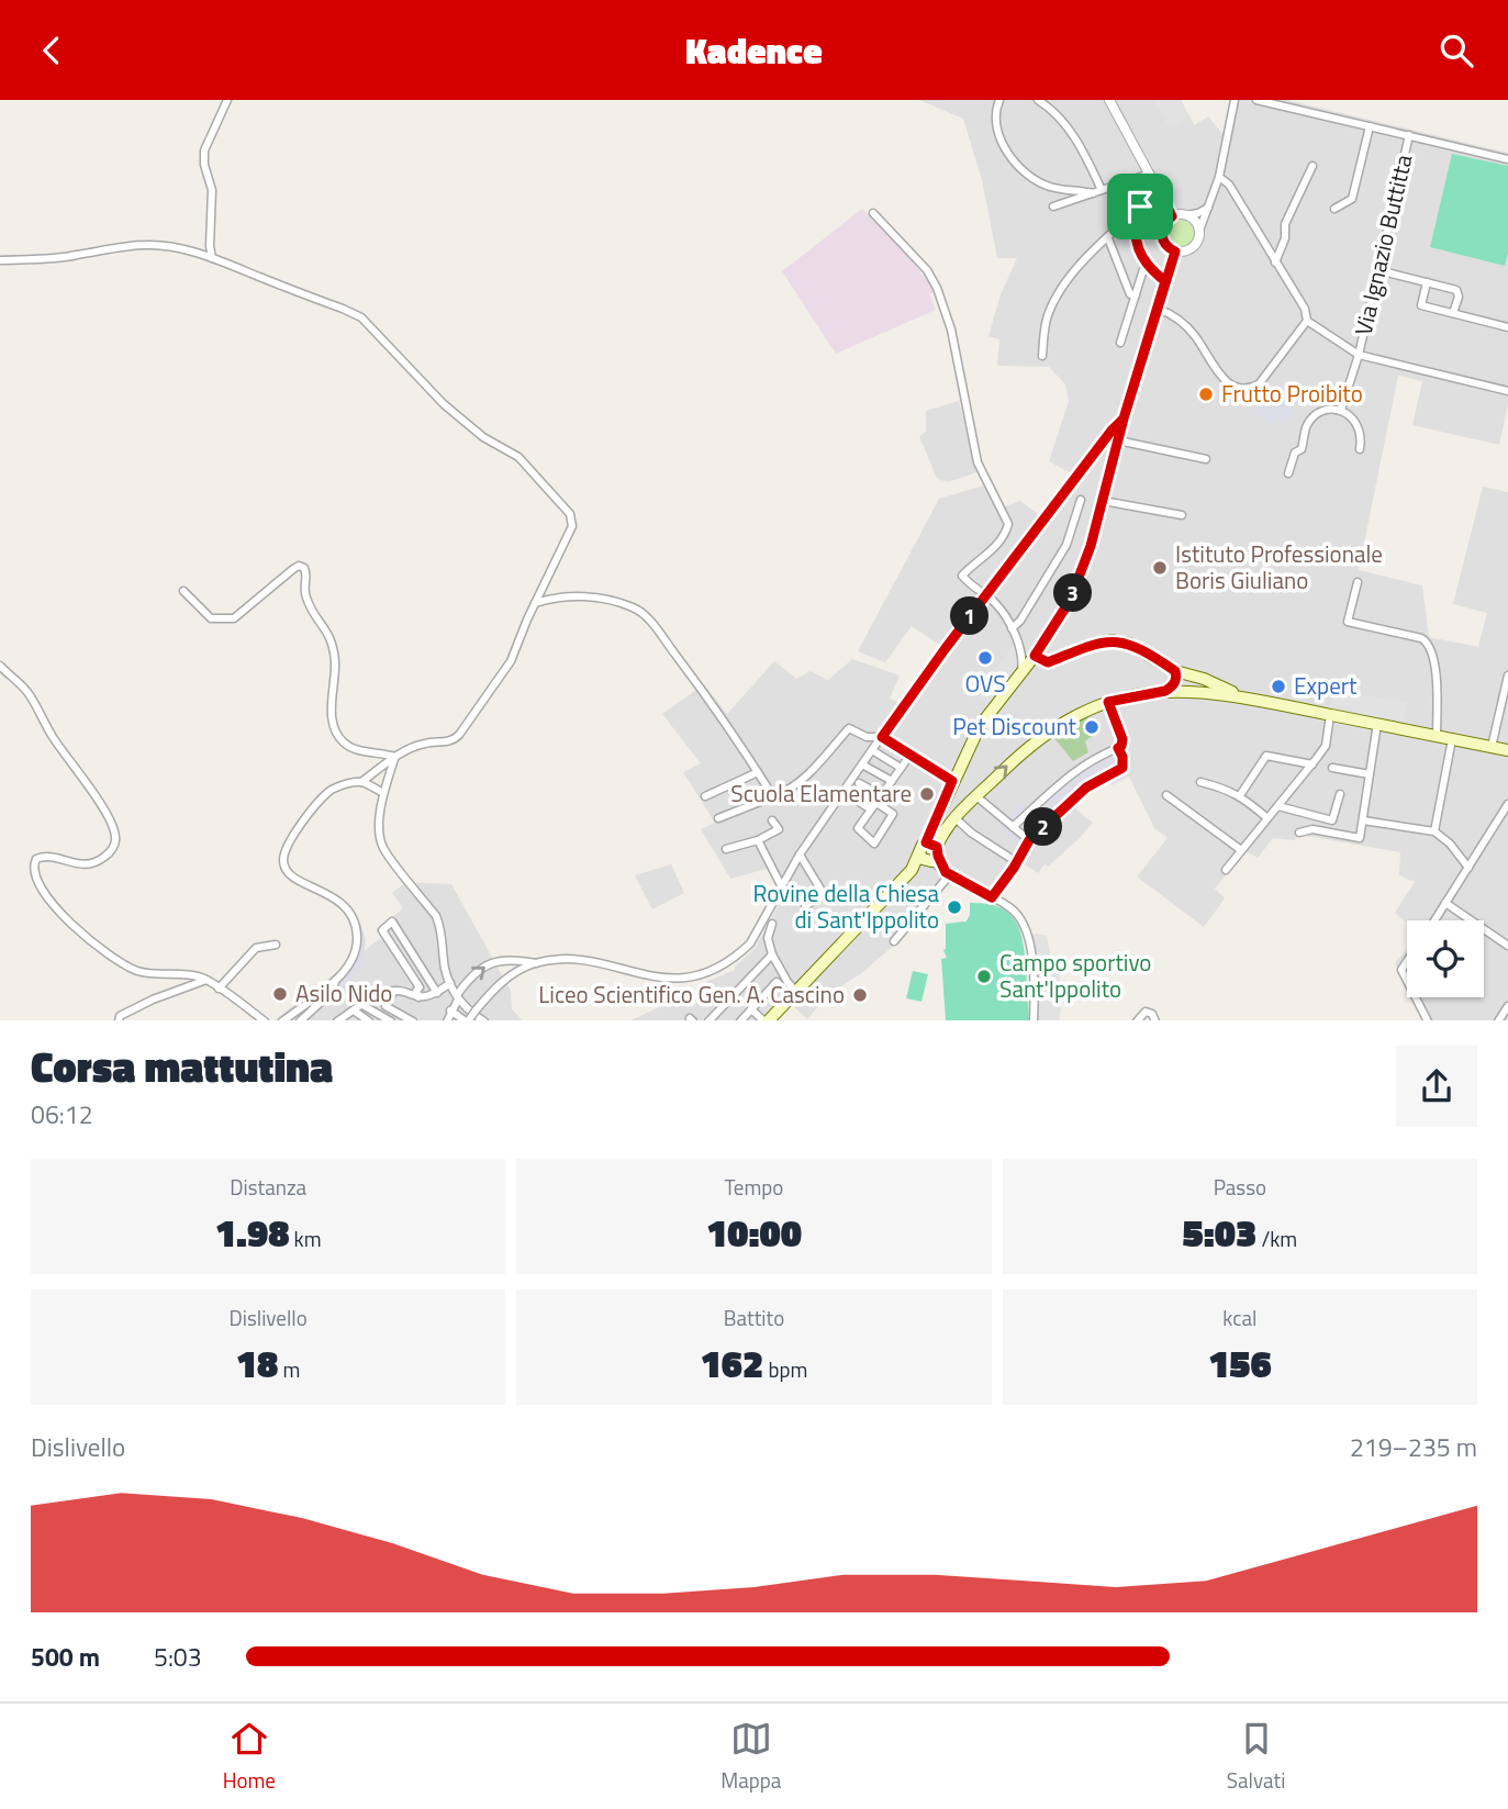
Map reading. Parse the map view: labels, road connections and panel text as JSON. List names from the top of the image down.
{
  "streets": {
    "street": ["Via Ignazio Buttitta"]
  },
  "places": [
    "Frutto Proibito",
    "Istituto Professionale Boris Giuliano",
    "OVS",
    "Expert",
    "Pet Discount",
    "Scuola Elamentare",
    "Rovine della Chiesa di Sant'Ippolito",
    "Campo sportivo Sant'Ippolito",
    "Asilo Nido",
    "Liceo Scientifico Gen. A. Cascino"
  ],
  "page": {
    "header": "Kadence",
    "pins": ["3", "1", "2"],
    "heading": ["Corsa mattutina", "06:12"],
    "stats": [
      ["Distanza", "1.98 km"],
      ["Tempo", "10:00"],
      ["Passo", "5:03 /km"],
      ["Dislivello", "18 m"],
      ["Battito", "162 bpm"],
      ["kcal", "156"]
    ],
    "chart": ["Dislivello", "219–235 m"],
    "list": [
      {
        "name": "500 m",
        "note": "5:03"
      }
    ],
    "tabs": ["Home", "Mappa", "Salvati"]
  }
}
